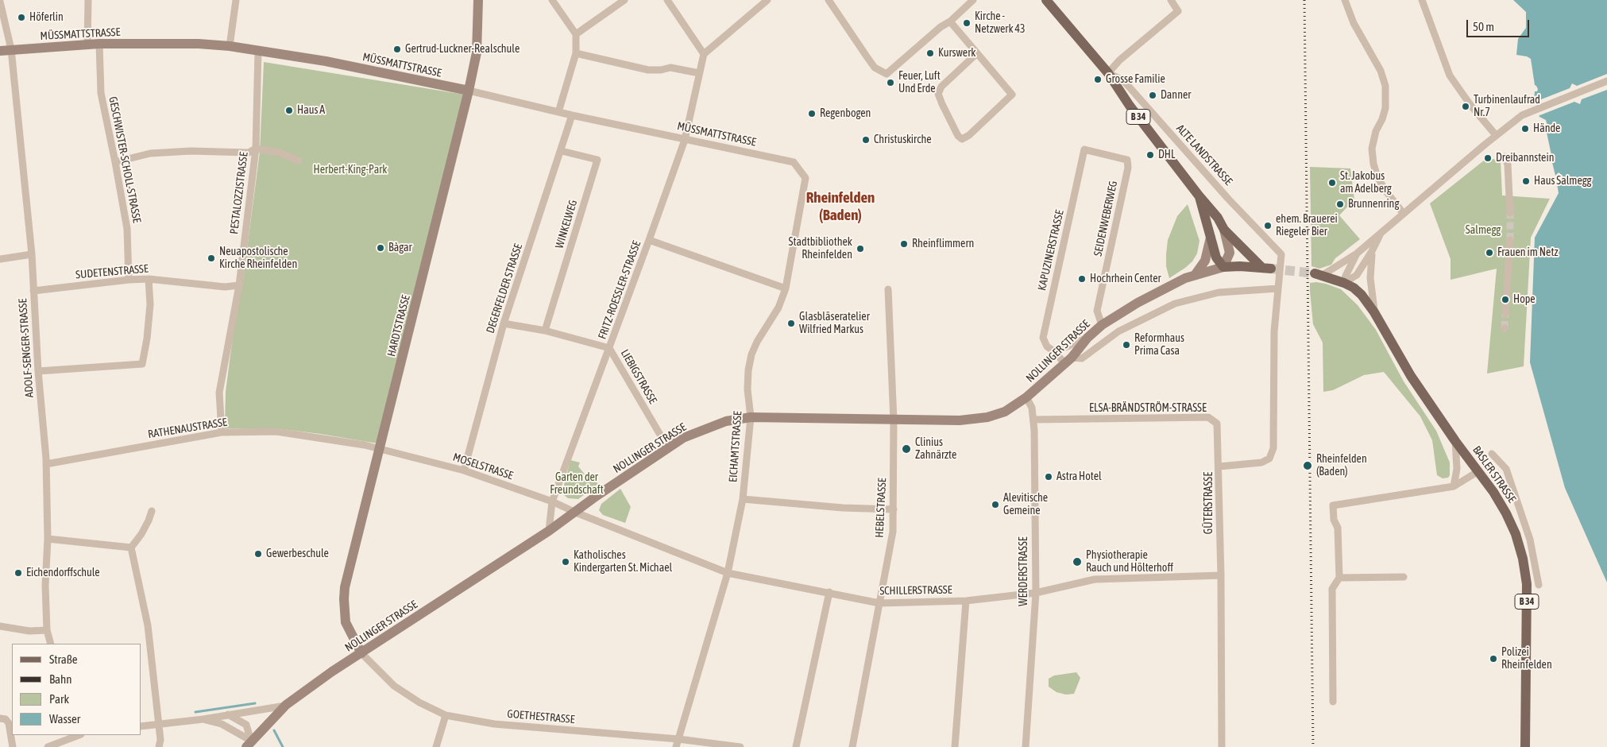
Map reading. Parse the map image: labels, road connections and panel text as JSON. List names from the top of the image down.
{
  "streets": {
    "main road": [
      "MÜSSMATTSTRASSE",
      "B 34",
      "HARDTSTRASSE",
      "NOLLINGER STRASSE",
      "BASLER STRASSE"
    ],
    "street": [
      "ALTE LANDSTRASSE",
      "GESCHWISTER-SCHOLL-STRASSE",
      "PESTALOZZISTRASSE",
      "SEIDENWEBERWEG",
      "WINKELWEG",
      "KAPUZINERSTRASSE",
      "SUDETENSTRASSE",
      "DEGERFELDER STRASSE",
      "FRITZ-ROESSLER-STRASSE",
      "ADOLF-SENGER-STRASSE",
      "LIEBIGSTRASSE",
      "ELSA-BRÄNDSTRÖM-STRASSE",
      "RATHENAUSTRASSE",
      "EICHAMTSTRASSE",
      "MOSELSTRASSE",
      "GÜTERSTRASSE",
      "HEBELSTRASSE",
      "WERDERSTRASSE",
      "SCHILLERSTRASSE",
      "GOETHESTRASSE"
    ]
  },
  "crossings": [
    ["MÜSSMATTSTRASSE", "GESCHWISTER-SCHOLL-STRASSE"],
    ["MÜSSMATTSTRASSE", "PESTALOZZISTRASSE"],
    ["MÜSSMATTSTRASSE", "DEGERFELDER STRASSE"],
    ["MÜSSMATTSTRASSE", "FRITZ-ROESSLER-STRASSE"],
    ["MÜSSMATTSTRASSE", "HARDTSTRASSE"],
    ["MÜSSMATTSTRASSE", "ADOLF-SENGER-STRASSE"],
    ["MÜSSMATTSTRASSE", "EICHAMTSTRASSE"],
    ["B 34", "ALTE LANDSTRASSE"],
    ["B 34", "NOLLINGER STRASSE"],
    ["ALTE LANDSTRASSE", "GÜTERSTRASSE"],
    ["GESCHWISTER-SCHOLL-STRASSE", "SUDETENSTRASSE"],
    ["PESTALOZZISTRASSE", "SUDETENSTRASSE"],
    ["PESTALOZZISTRASSE", "RATHENAUSTRASSE"],
    ["SEIDENWEBERWEG", "KAPUZINERSTRASSE"],
    ["SEIDENWEBERWEG", "NOLLINGER STRASSE"],
    ["WINKELWEG", "DEGERFELDER STRASSE"],
    ["WINKELWEG", "LIEBIGSTRASSE"],
    ["KAPUZINERSTRASSE", "NOLLINGER STRASSE"],
    ["SUDETENSTRASSE", "ADOLF-SENGER-STRASSE"],
    ["DEGERFELDER STRASSE", "LIEBIGSTRASSE"],
    ["DEGERFELDER STRASSE", "MOSELSTRASSE"],
    ["FRITZ-ROESSLER-STRASSE", "NOLLINGER STRASSE"],
    ["FRITZ-ROESSLER-STRASSE", "LIEBIGSTRASSE"],
    ["FRITZ-ROESSLER-STRASSE", "MOSELSTRASSE"],
    ["HARDTSTRASSE", "NOLLINGER STRASSE"],
    ["HARDTSTRASSE", "RATHENAUSTRASSE"],
    ["HARDTSTRASSE", "MOSELSTRASSE"],
    ["HARDTSTRASSE", "GOETHESTRASSE"],
    ["ADOLF-SENGER-STRASSE", "RATHENAUSTRASSE"],
    ["NOLLINGER STRASSE", "LIEBIGSTRASSE"],
    ["NOLLINGER STRASSE", "EICHAMTSTRASSE"],
    ["NOLLINGER STRASSE", "MOSELSTRASSE"],
    ["NOLLINGER STRASSE", "HEBELSTRASSE"],
    ["NOLLINGER STRASSE", "WERDERSTRASSE"],
    ["NOLLINGER STRASSE", "SCHILLERSTRASSE"],
    ["NOLLINGER STRASSE", "GOETHESTRASSE"],
    ["ELSA-BRÄNDSTRÖM-STRASSE", "GÜTERSTRASSE"],
    ["ELSA-BRÄNDSTRÖM-STRASSE", "WERDERSTRASSE"],
    ["RATHENAUSTRASSE", "MOSELSTRASSE"],
    ["EICHAMTSTRASSE", "SCHILLERSTRASSE"],
    ["EICHAMTSTRASSE", "GOETHESTRASSE"],
    ["MOSELSTRASSE", "SCHILLERSTRASSE"],
    ["GÜTERSTRASSE", "SCHILLERSTRASSE"],
    ["HEBELSTRASSE", "SCHILLERSTRASSE"],
    ["WERDERSTRASSE", "SCHILLERSTRASSE"]
  ],
  "districts": ["Rheinfelden (Baden)"],
  "parks": ["Herbert-King-Park", "Salmegg", "Garten der Freundschaft"],
  "places": [
    "Höferlin",
    "Kirche - Netzwerk 43",
    "Gertrud-Luckner-Realschule",
    "Kurswerk",
    "Grosse Familie",
    "Feuer, Luft Und Erde",
    "Danner",
    "Turbinenlaufrad Nr.7",
    "Haus A",
    "Regenbogen",
    "Hände",
    "Christuskirche",
    "DHL",
    "Dreibannstein",
    "Haus Salmegg",
    "St. Jakobus am Adelberg",
    "Brunnenring",
    "ehem. Brauerei Riegeler Bier",
    "Rheinflimmern",
    "Bàgar",
    "Stadtbibliothek Rheinfelden",
    "Frauen im Netz",
    "Neuapostolische Kirche Rheinfelden",
    "Hochrhein Center",
    "Hope",
    "Glasbläseratelier Wilfried Markus",
    "Reformhaus Prima Casa",
    "Clinius Zahnärzte",
    "Rheinfelden (Baden)",
    "Astra Hotel",
    "Alevitische Gemeine",
    "Gewerbeschule",
    "Katholisches Kindergarten St. Michael",
    "Physiotherapie Rauch und Hölterhoff",
    "Eichendorffschule",
    "Polizei Rheinfelden"
  ],
  "legend": [
    "Straße",
    "Bahn",
    "Park",
    "Wasser"
  ],
  "scale_bar": "50 m"
}
